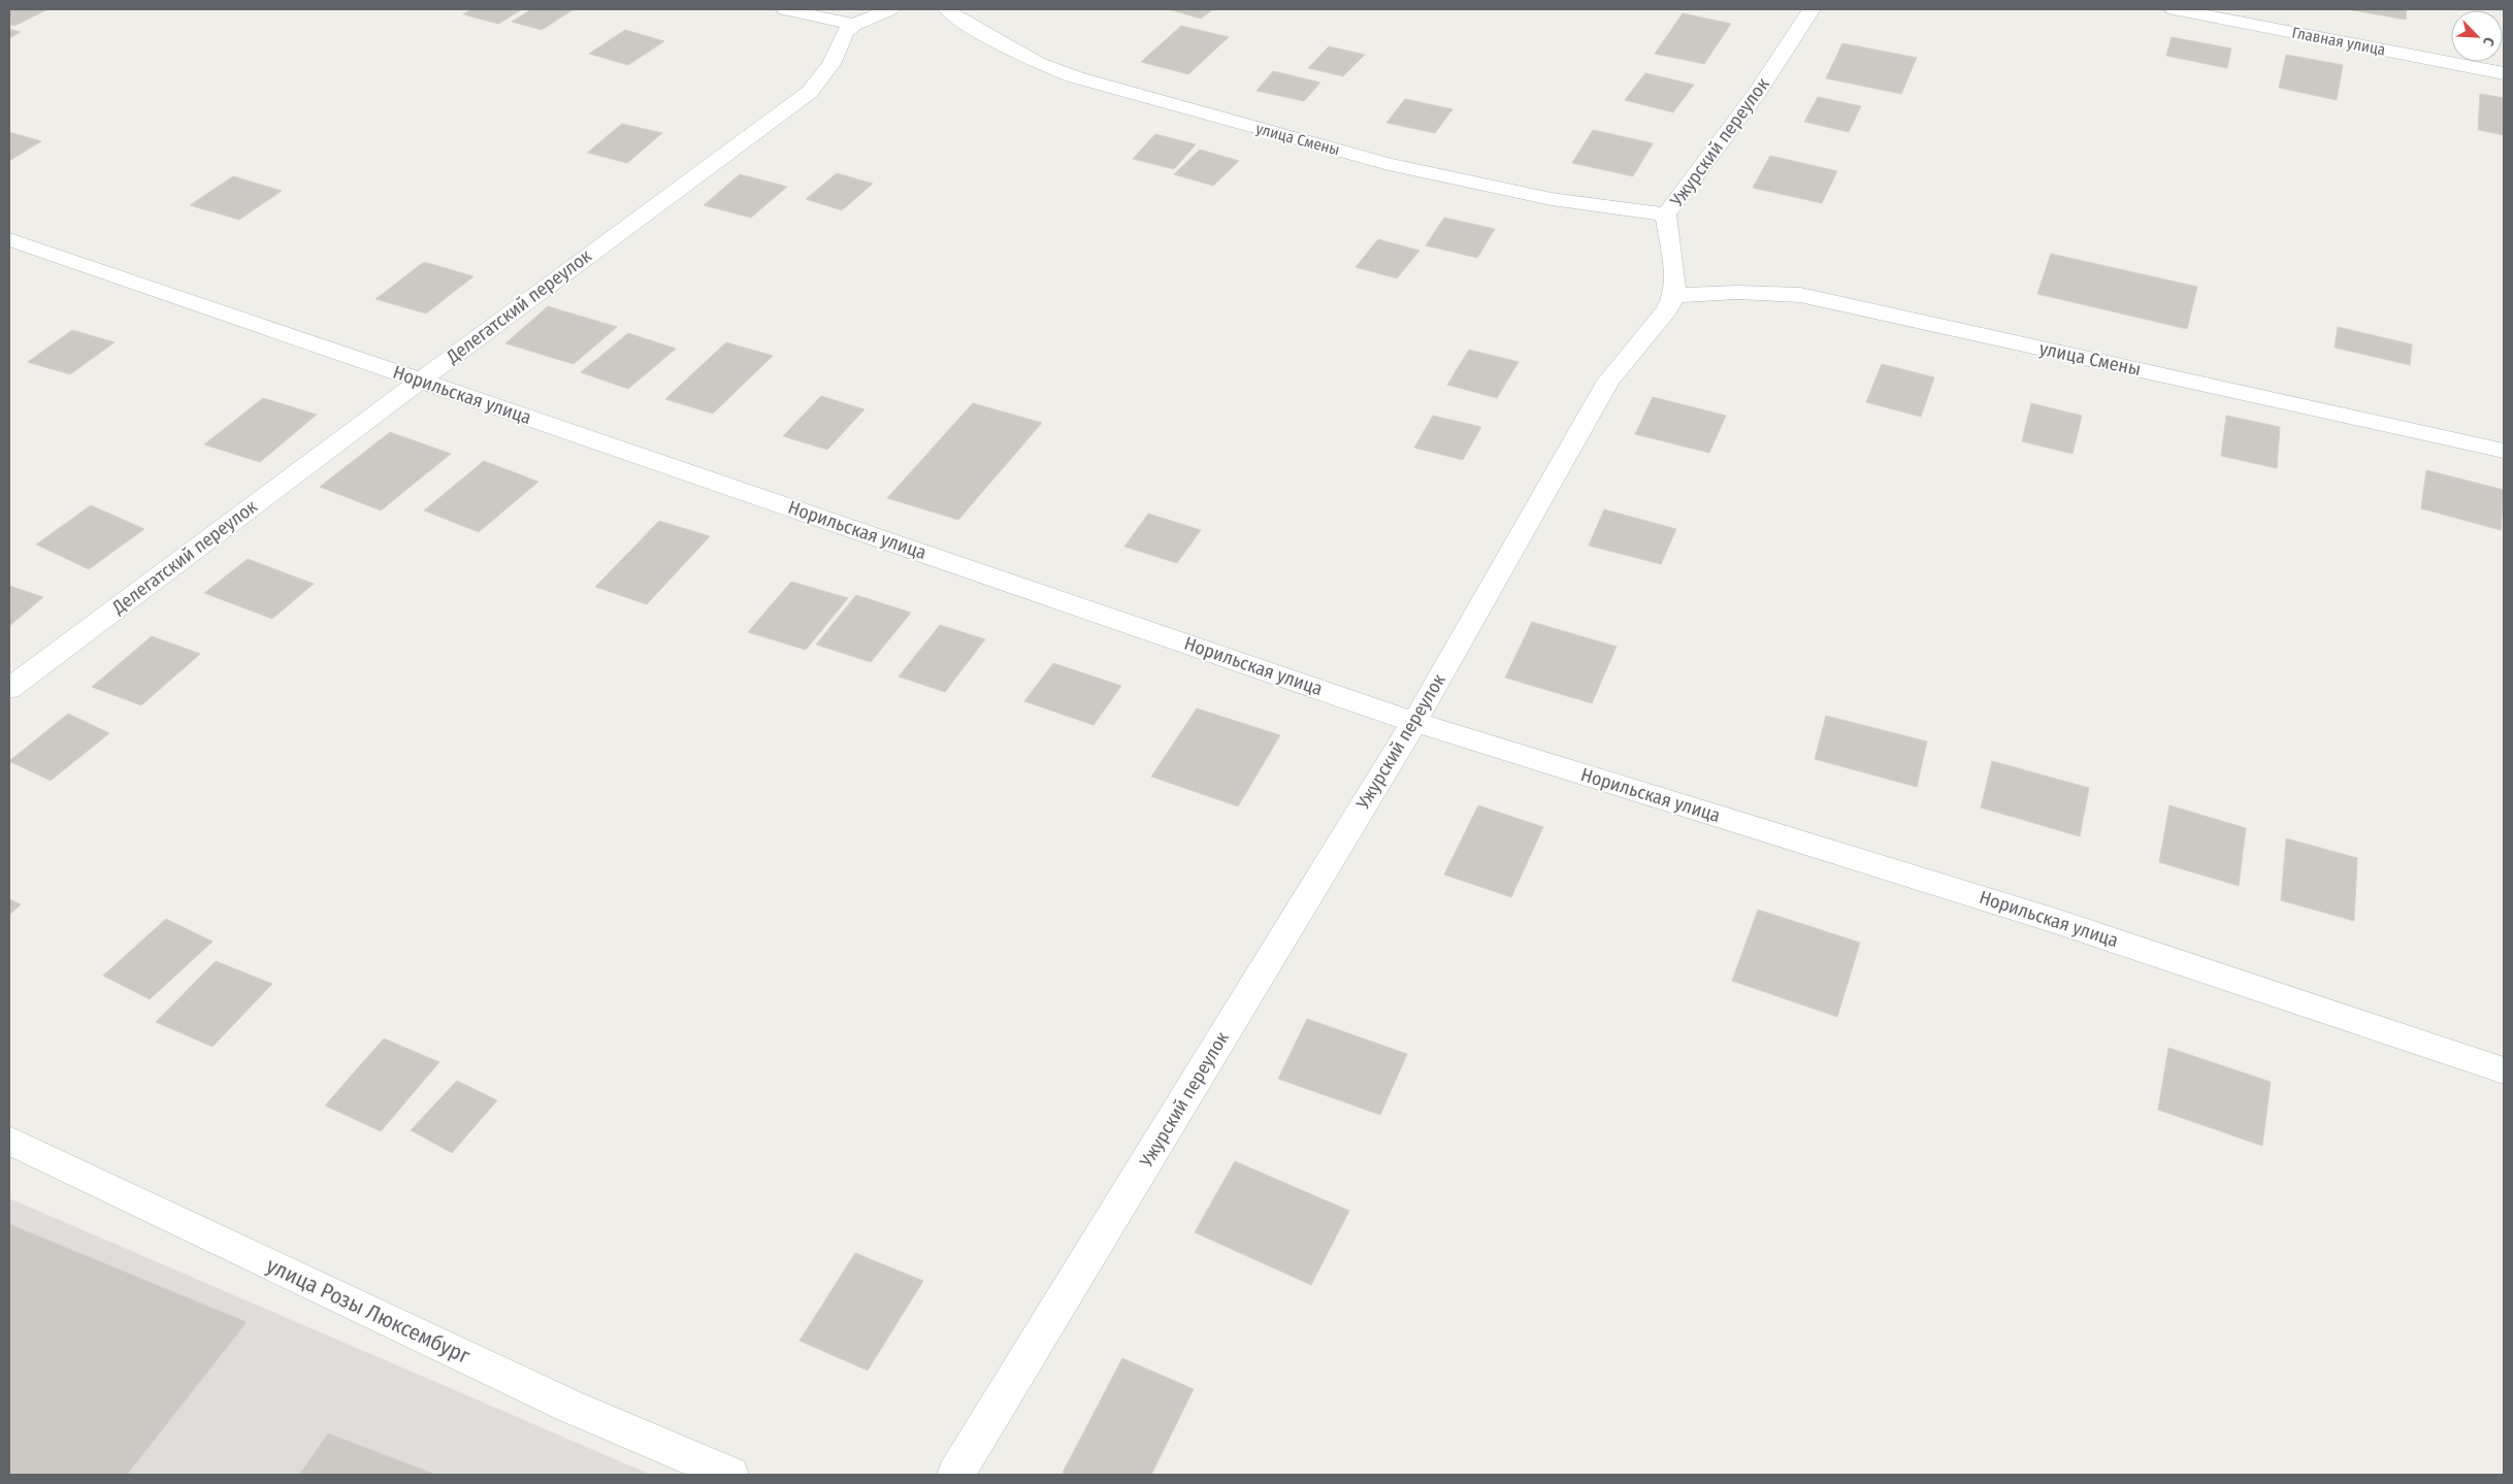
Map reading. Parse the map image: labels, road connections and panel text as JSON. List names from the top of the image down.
{
  "streets": {
    "street": [
      "Главная улица",
      "улица Смены",
      "Ужурский переулок",
      "Делегатский переулок",
      "Норильская улица",
      "улица Розы Люксембург"
    ]
  },
  "crossings": [
    ["улица Смены", "Ужурский переулок"],
    ["Ужурский переулок", "Норильская улица"],
    ["Делегатский переулок", "Норильская улица"]
  ],
  "north": "bottom right"
}
